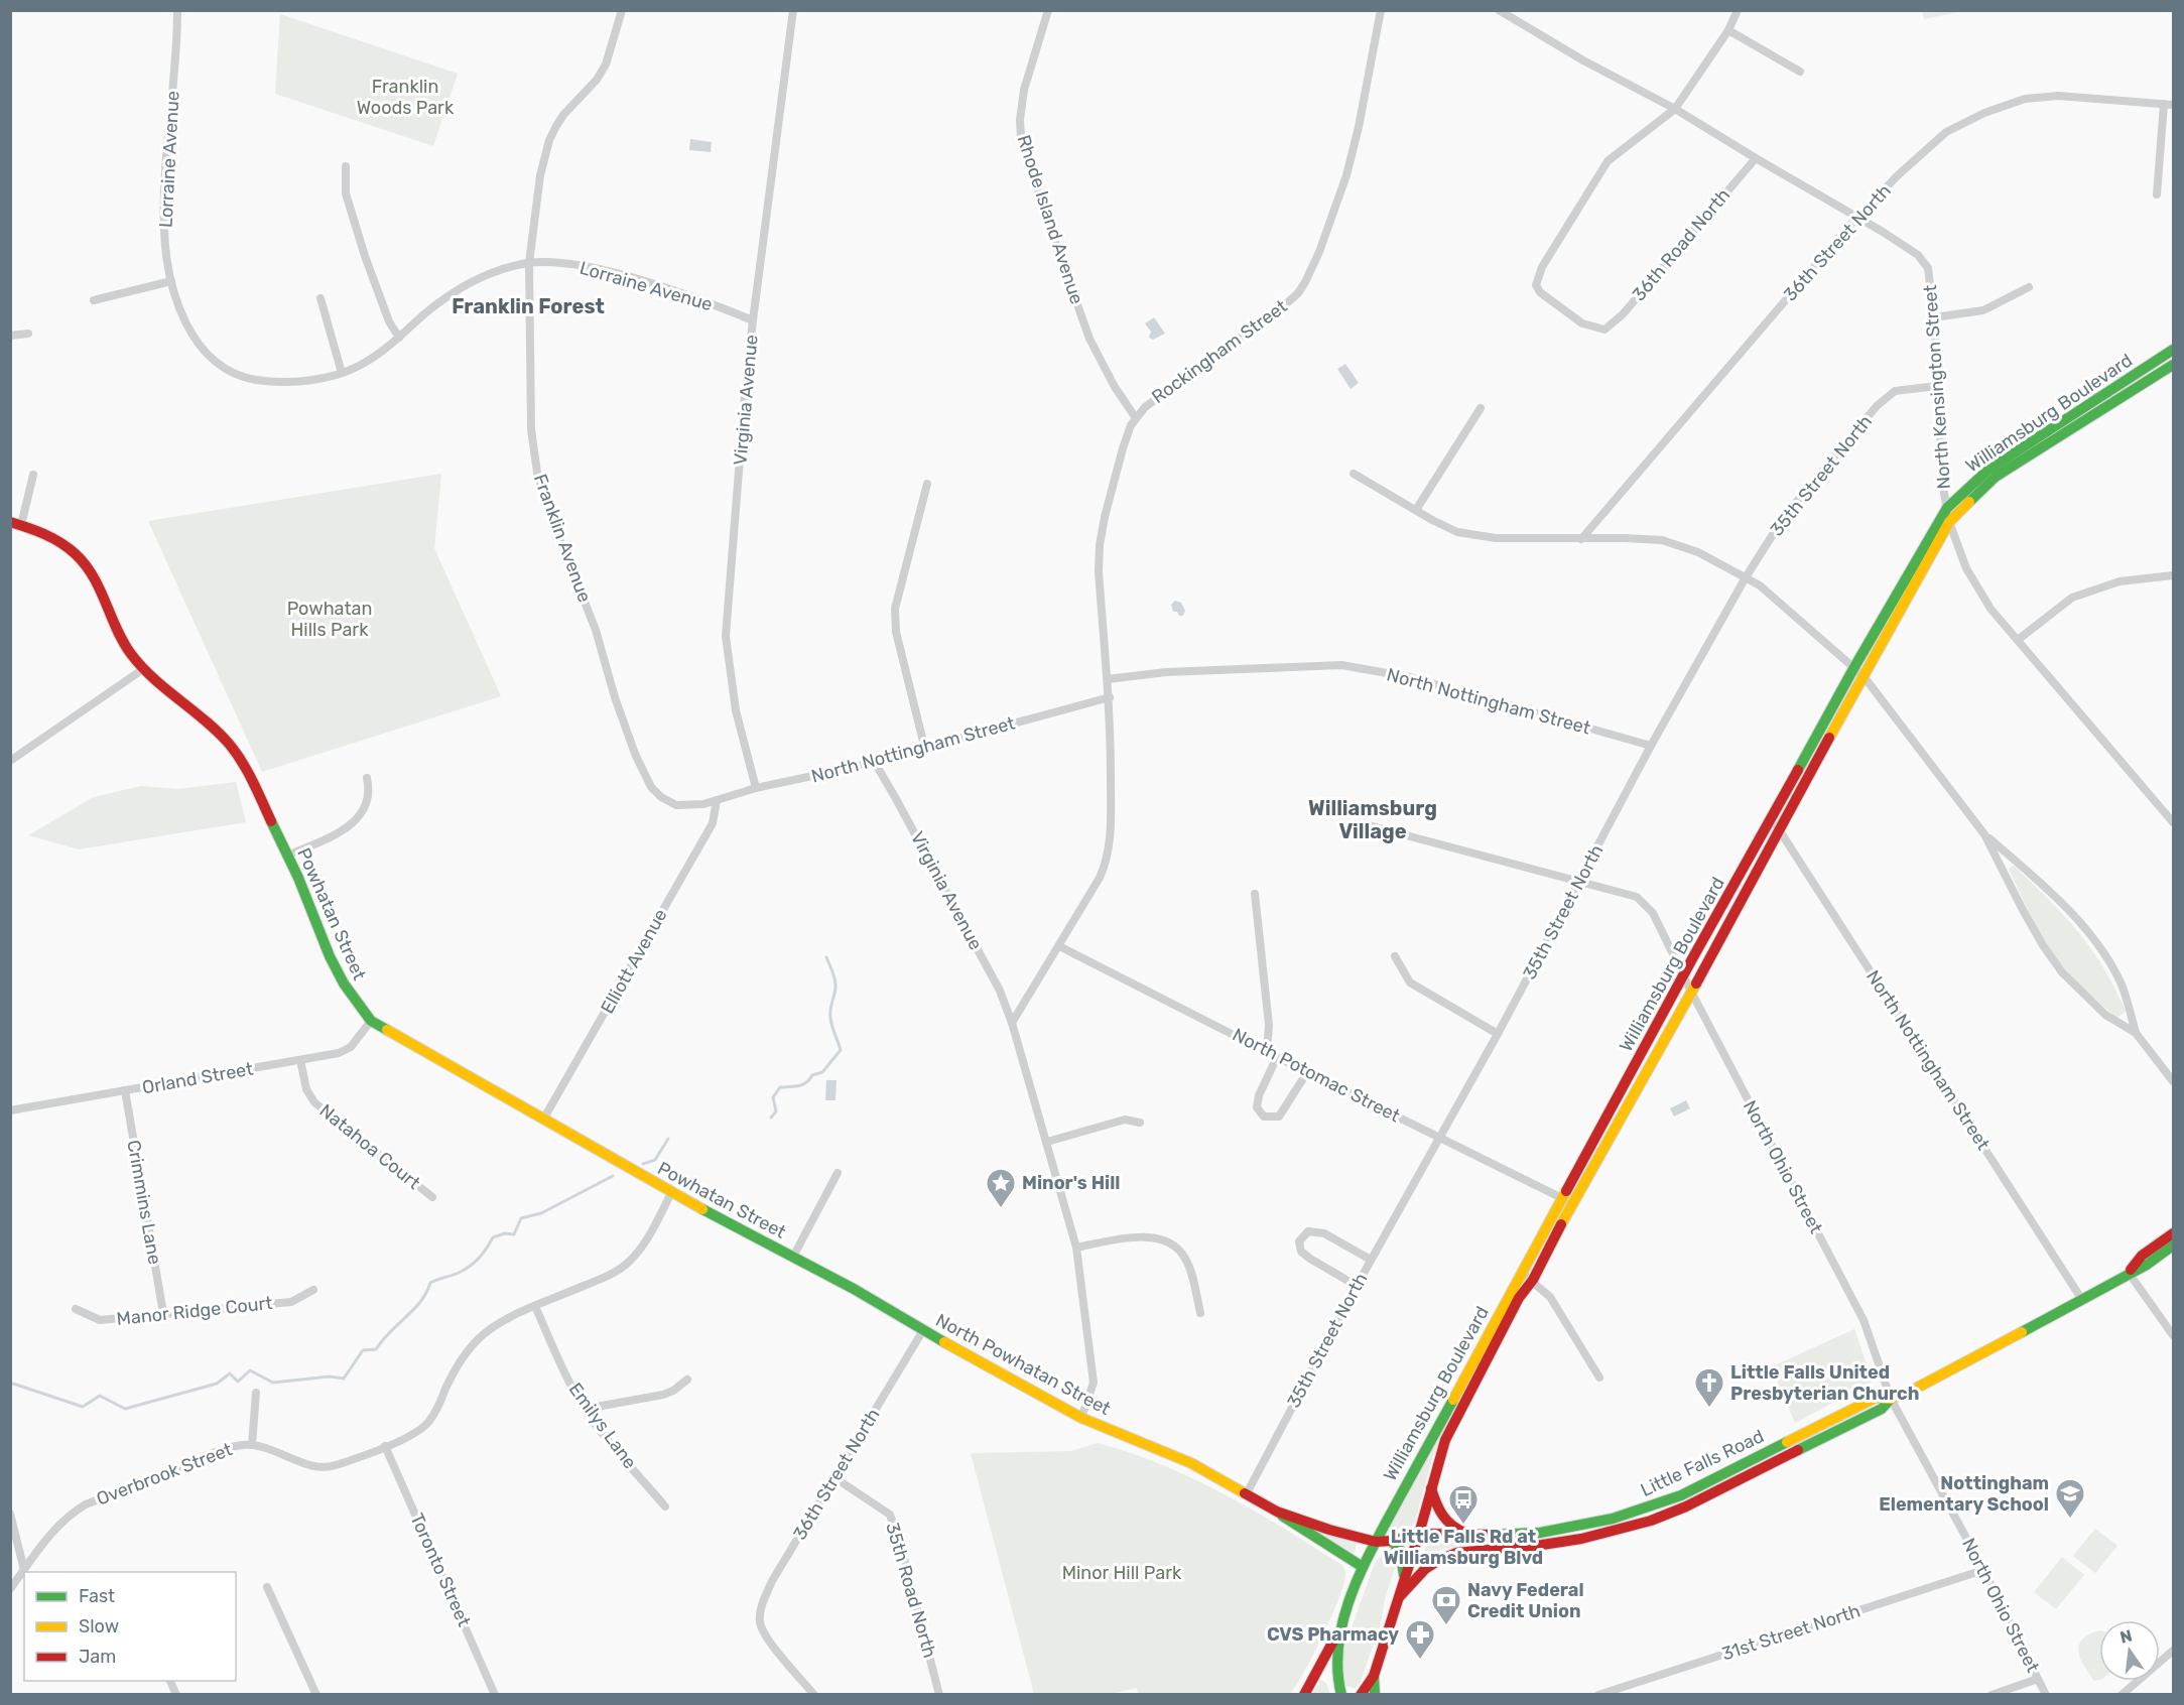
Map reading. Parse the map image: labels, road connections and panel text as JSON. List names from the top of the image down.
{
  "streets": {
    "main road": [
      "Williamsburg Boulevard",
      "Powhatan Street",
      "North Powhatan Street",
      "Little Falls Road"
    ],
    "street": [
      "Lorraine Avenue",
      "Rhode Island Avenue",
      "36th Street North",
      "36th Road North",
      "Rockingham Street",
      "North Kensington Street",
      "Virginia Avenue",
      "35th Street North",
      "Franklin Avenue",
      "North Nottingham Street",
      "Elliott Avenue",
      "North Potomac Street",
      "Orland Street",
      "Natahoa Court",
      "North Ohio Street",
      "Crimmins Lane",
      "Manor Ridge Court",
      "Emilys Lane",
      "Overbrook Street",
      "Toronto Street",
      "35th Road North",
      "31st Street North"
    ]
  },
  "crossings": [
    ["Lorraine Avenue", "Virginia Avenue"],
    ["Lorraine Avenue", "Franklin Avenue"],
    ["Rhode Island Avenue", "Rockingham Street"],
    ["36th Street North", "North Kensington Street"],
    ["36th Street North", "North Powhatan Street"],
    ["36th Street North", "35th Road North"],
    ["36th Road North", "North Kensington Street"],
    ["Rockingham Street", "Virginia Avenue"],
    ["Rockingham Street", "North Nottingham Street"],
    ["Rockingham Street", "North Potomac Street"],
    ["North Kensington Street", "Williamsburg Boulevard"],
    ["North Kensington Street", "35th Street North"],
    ["Virginia Avenue", "North Nottingham Street"],
    ["Virginia Avenue", "North Powhatan Street"],
    ["Williamsburg Boulevard", "North Nottingham Street"],
    ["Williamsburg Boulevard", "North Potomac Street"],
    ["Williamsburg Boulevard", "North Ohio Street"],
    ["Williamsburg Boulevard", "North Powhatan Street"],
    ["Williamsburg Boulevard", "Little Falls Road"],
    ["35th Street North", "North Nottingham Street"],
    ["35th Street North", "North Potomac Street"],
    ["35th Street North", "North Ohio Street"],
    ["35th Street North", "North Powhatan Street"],
    ["Franklin Avenue", "North Nottingham Street"],
    ["Franklin Avenue", "Elliott Avenue"],
    ["North Nottingham Street", "Elliott Avenue"],
    ["North Nottingham Street", "Little Falls Road"],
    ["Powhatan Street", "Elliott Avenue"],
    ["Powhatan Street", "Orland Street"],
    ["Powhatan Street", "North Powhatan Street"],
    ["Powhatan Street", "Overbrook Street"],
    ["Orland Street", "Natahoa Court"],
    ["Orland Street", "Crimmins Lane"],
    ["North Ohio Street", "Little Falls Road"],
    ["North Ohio Street", "31st Street North"],
    ["Crimmins Lane", "Manor Ridge Court"],
    ["North Powhatan Street", "Little Falls Road"],
    ["Emilys Lane", "Overbrook Street"],
    ["Overbrook Street", "Toronto Street"]
  ],
  "districts": ["Franklin Forest", "Williamsburg Village"],
  "parks": ["Franklin Woods Park", "Powhatan Hills Park", "Minor Hill Park"],
  "places": {
    "place": ["Minor's Hill"],
    "church": ["Little Falls United Presbyterian Church"],
    "school or university": ["Nottingham Elementary School"],
    "bus stop": ["Little Falls Rd at Williamsburg Blvd"],
    "bank": ["Navy Federal Credit Union"],
    "pharmacy": ["CVS Pharmacy"]
  },
  "legend": ["Fast", "Slow", "Jam"],
  "north": "top"
}
